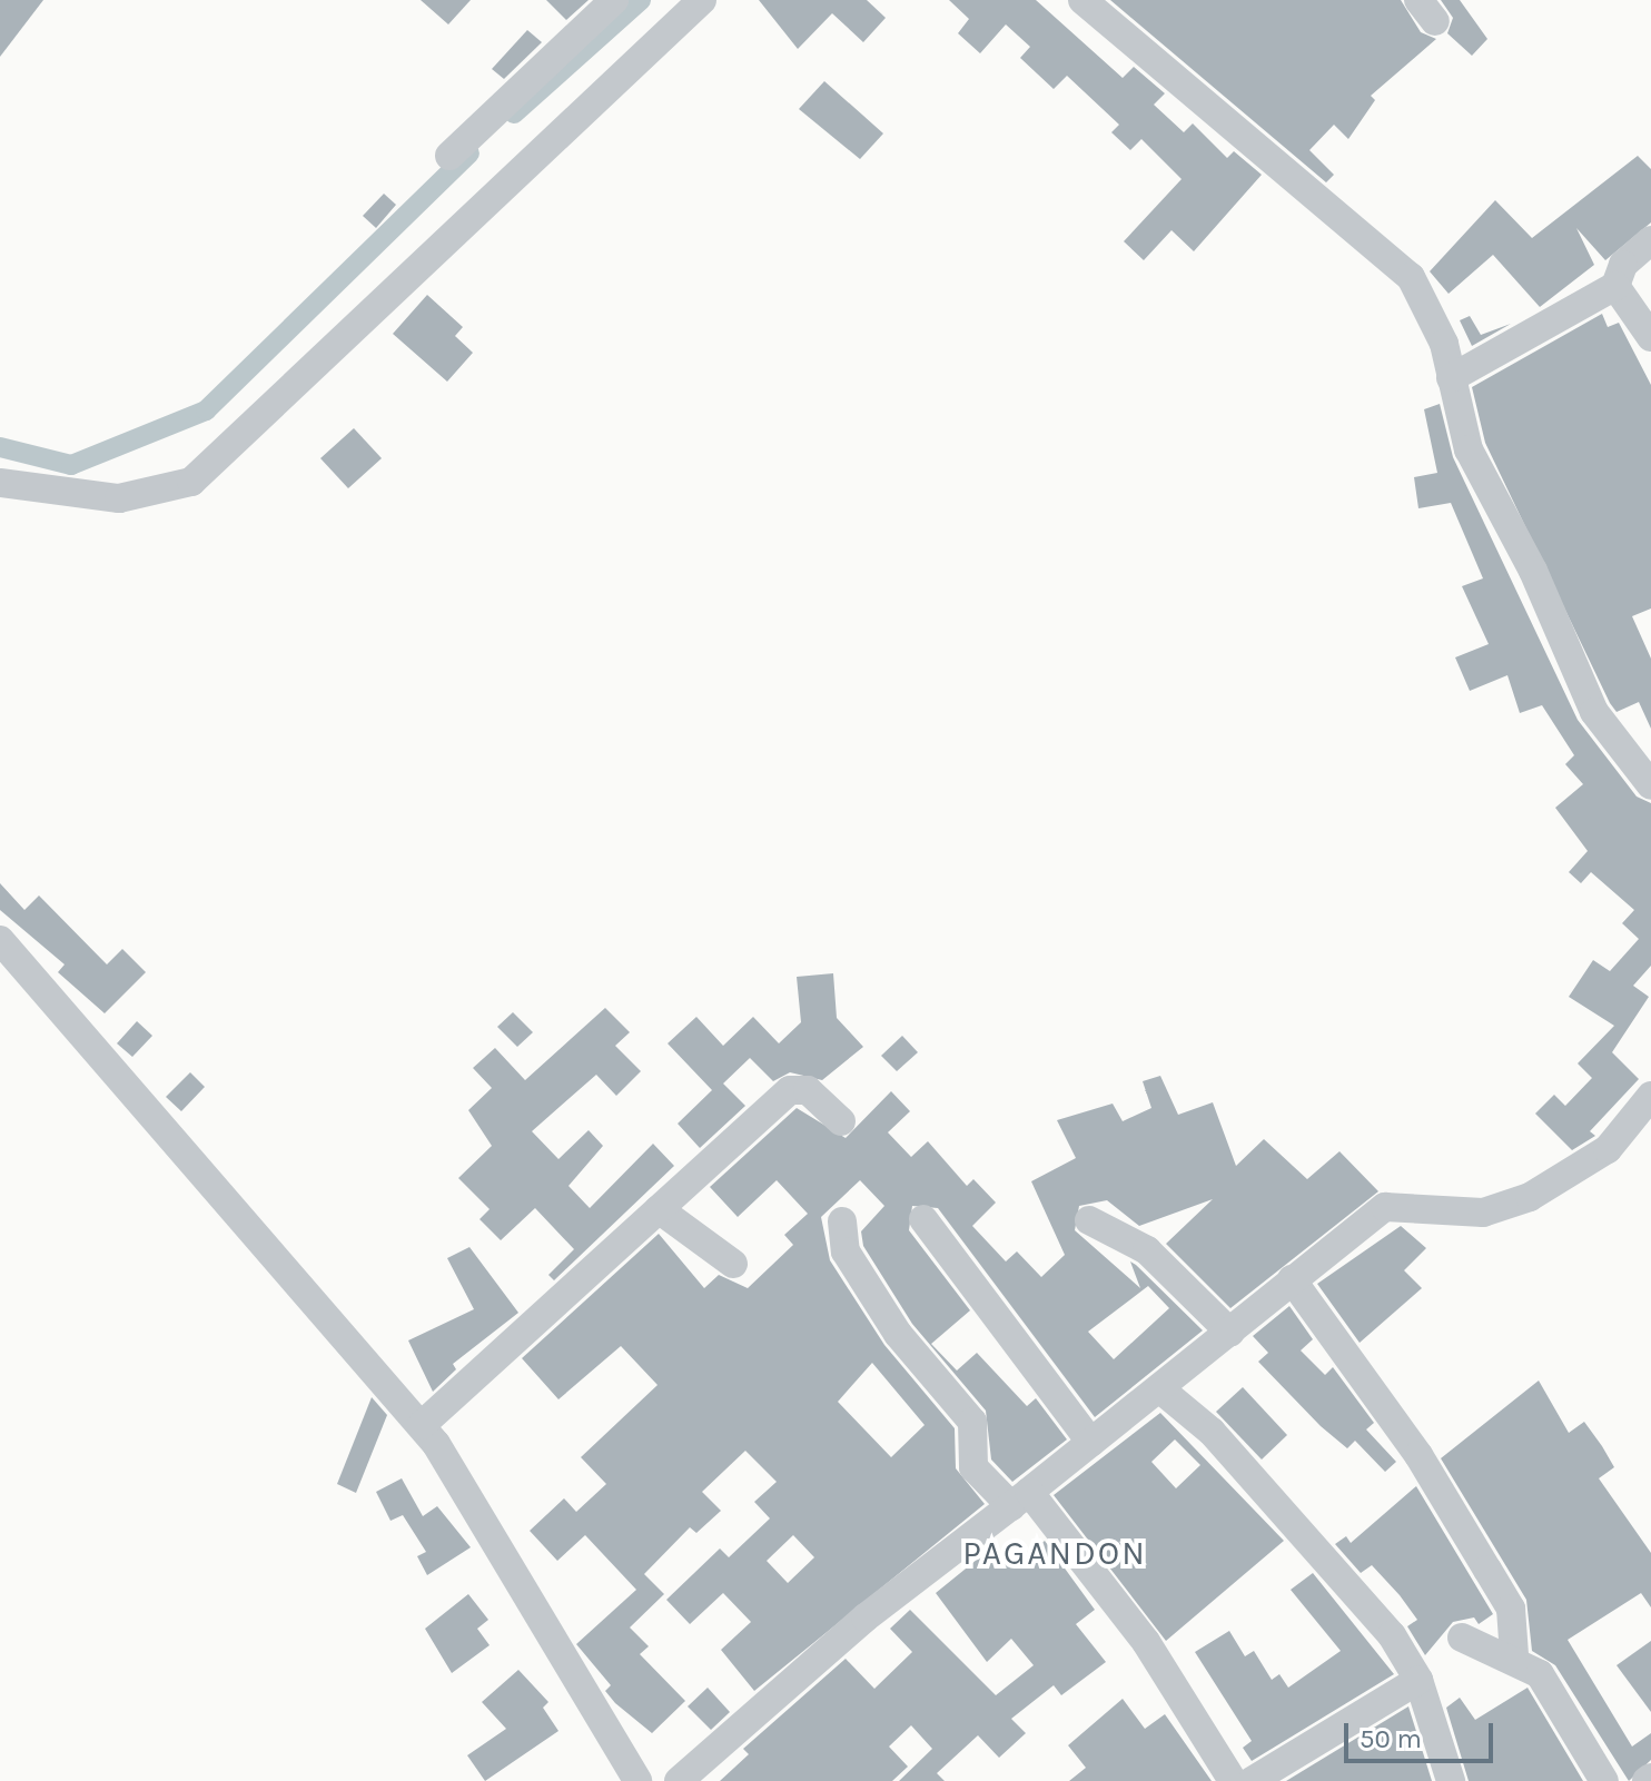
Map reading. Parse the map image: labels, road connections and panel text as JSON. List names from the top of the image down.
{
  "districts": ["PAGANDON"],
  "scale_bar": "50 m"
}
